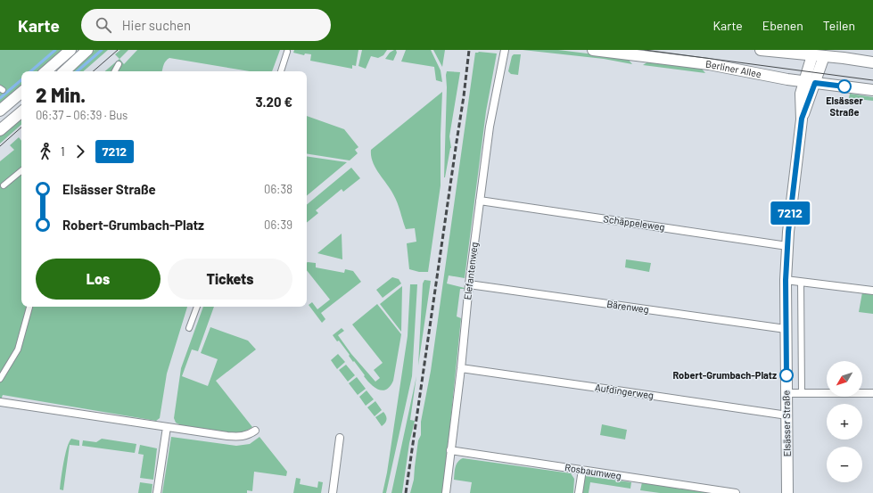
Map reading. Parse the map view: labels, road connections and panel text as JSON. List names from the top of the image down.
{
  "streets": {
    "main road": ["Berliner Allee", "Elsässer Straße"],
    "street": [
      "Schäppeleweg",
      "Elefantenweg",
      "Bärenweg",
      "Aufdingerweg",
      "Rosbaumweg"
    ]
  },
  "crossings": [
    ["Berliner Allee", "Elsässer Straße"],
    ["Schäppeleweg", "Elefantenweg"],
    ["Schäppeleweg", "Elsässer Straße"],
    ["Elefantenweg", "Bärenweg"],
    ["Elefantenweg", "Aufdingerweg"],
    ["Elefantenweg", "Rosbaumweg"],
    ["Bärenweg", "Elsässer Straße"],
    ["Aufdingerweg", "Elsässer Straße"]
  ],
  "places": ["Elsässer Straße", "Robert-Grumbach-Platz"],
  "lines": ["bus line 7212"],
  "north": "bottom left",
  "page": {
    "header": "Karte",
    "search": "Hier suchen",
    "nav": ["Karte", "Ebenen", "Teilen"],
    "on_map": "7212",
    "heading": ["2 Min.", "06:37 – 06:39 · Bus", "3.20 €"],
    "legs": ["1", "7212"],
    "list": [
      {
        "name": "Elsässer Straße",
        "value": "06:38"
      },
      {
        "name": "Robert-Grumbach-Platz",
        "value": "06:39"
      }
    ],
    "buttons": ["Los", "Tickets"],
    "map_buttons": ["+", "−"]
  }
}
